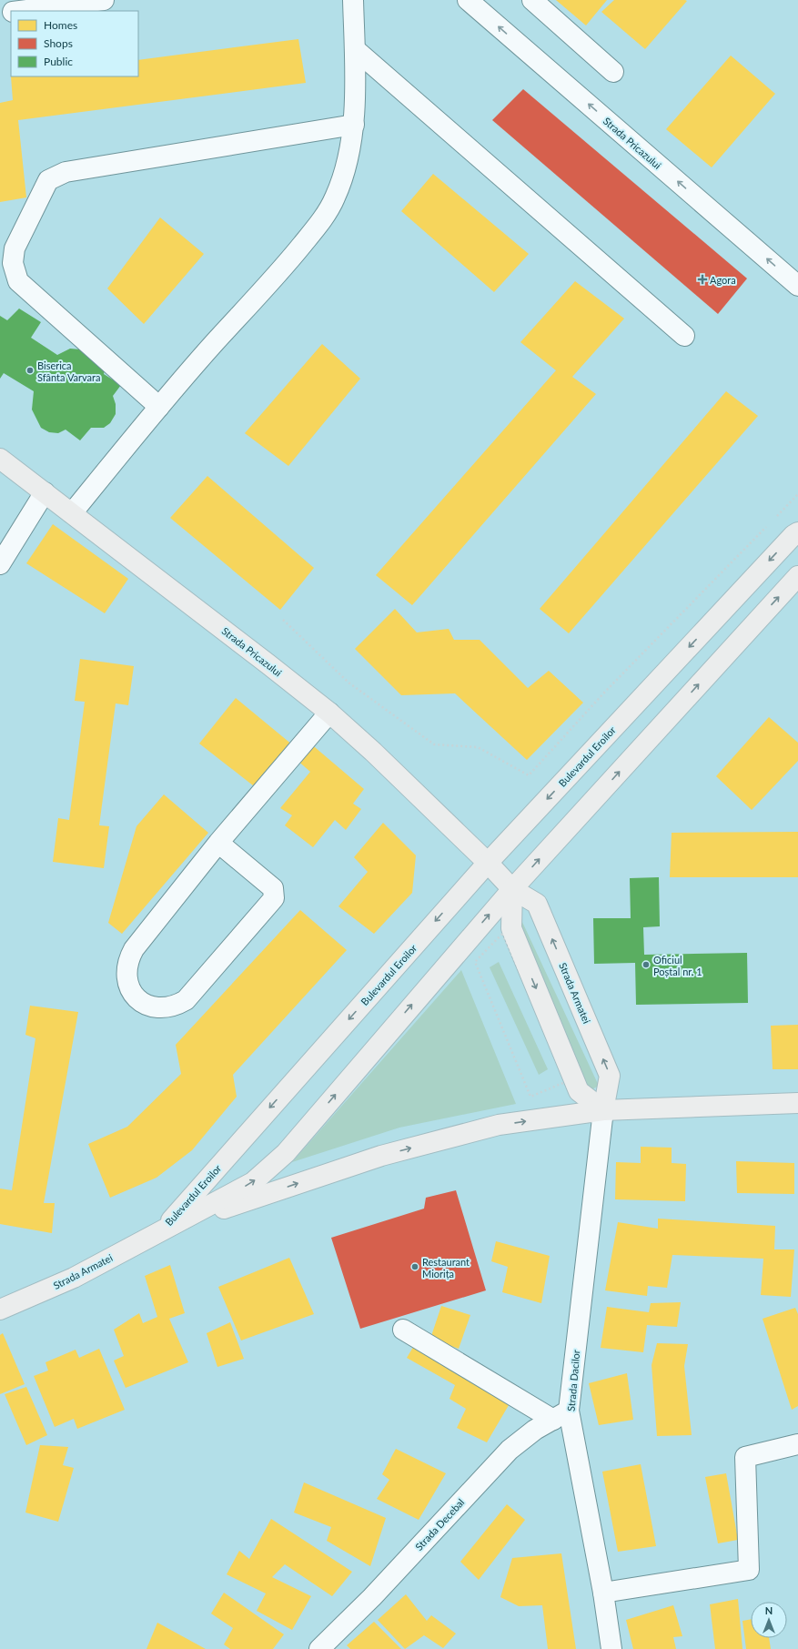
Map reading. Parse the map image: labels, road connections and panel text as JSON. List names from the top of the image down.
{
  "streets": {
    "main road": ["Strada Pricazului", "Bulevardul Eroilor", "Strada Armatei"],
    "street": ["Strada Dacilor", "Strada Decebal"]
  },
  "crossings": [
    ["Strada Pricazului", "Bulevardul Eroilor"],
    ["Strada Pricazului", "Strada Armatei"],
    ["Bulevardul Eroilor", "Strada Armatei"],
    ["Strada Armatei", "Strada Dacilor"],
    ["Strada Dacilor", "Strada Decebal"]
  ],
  "places": {
    "health": ["Agora"],
    "other": ["Biserica Sfânta Varvara", "Oficiul Poștal nr. 1", "Restaurant Miorița"]
  },
  "legend": ["Homes", "Shops", "Public"],
  "north": "top"
}
